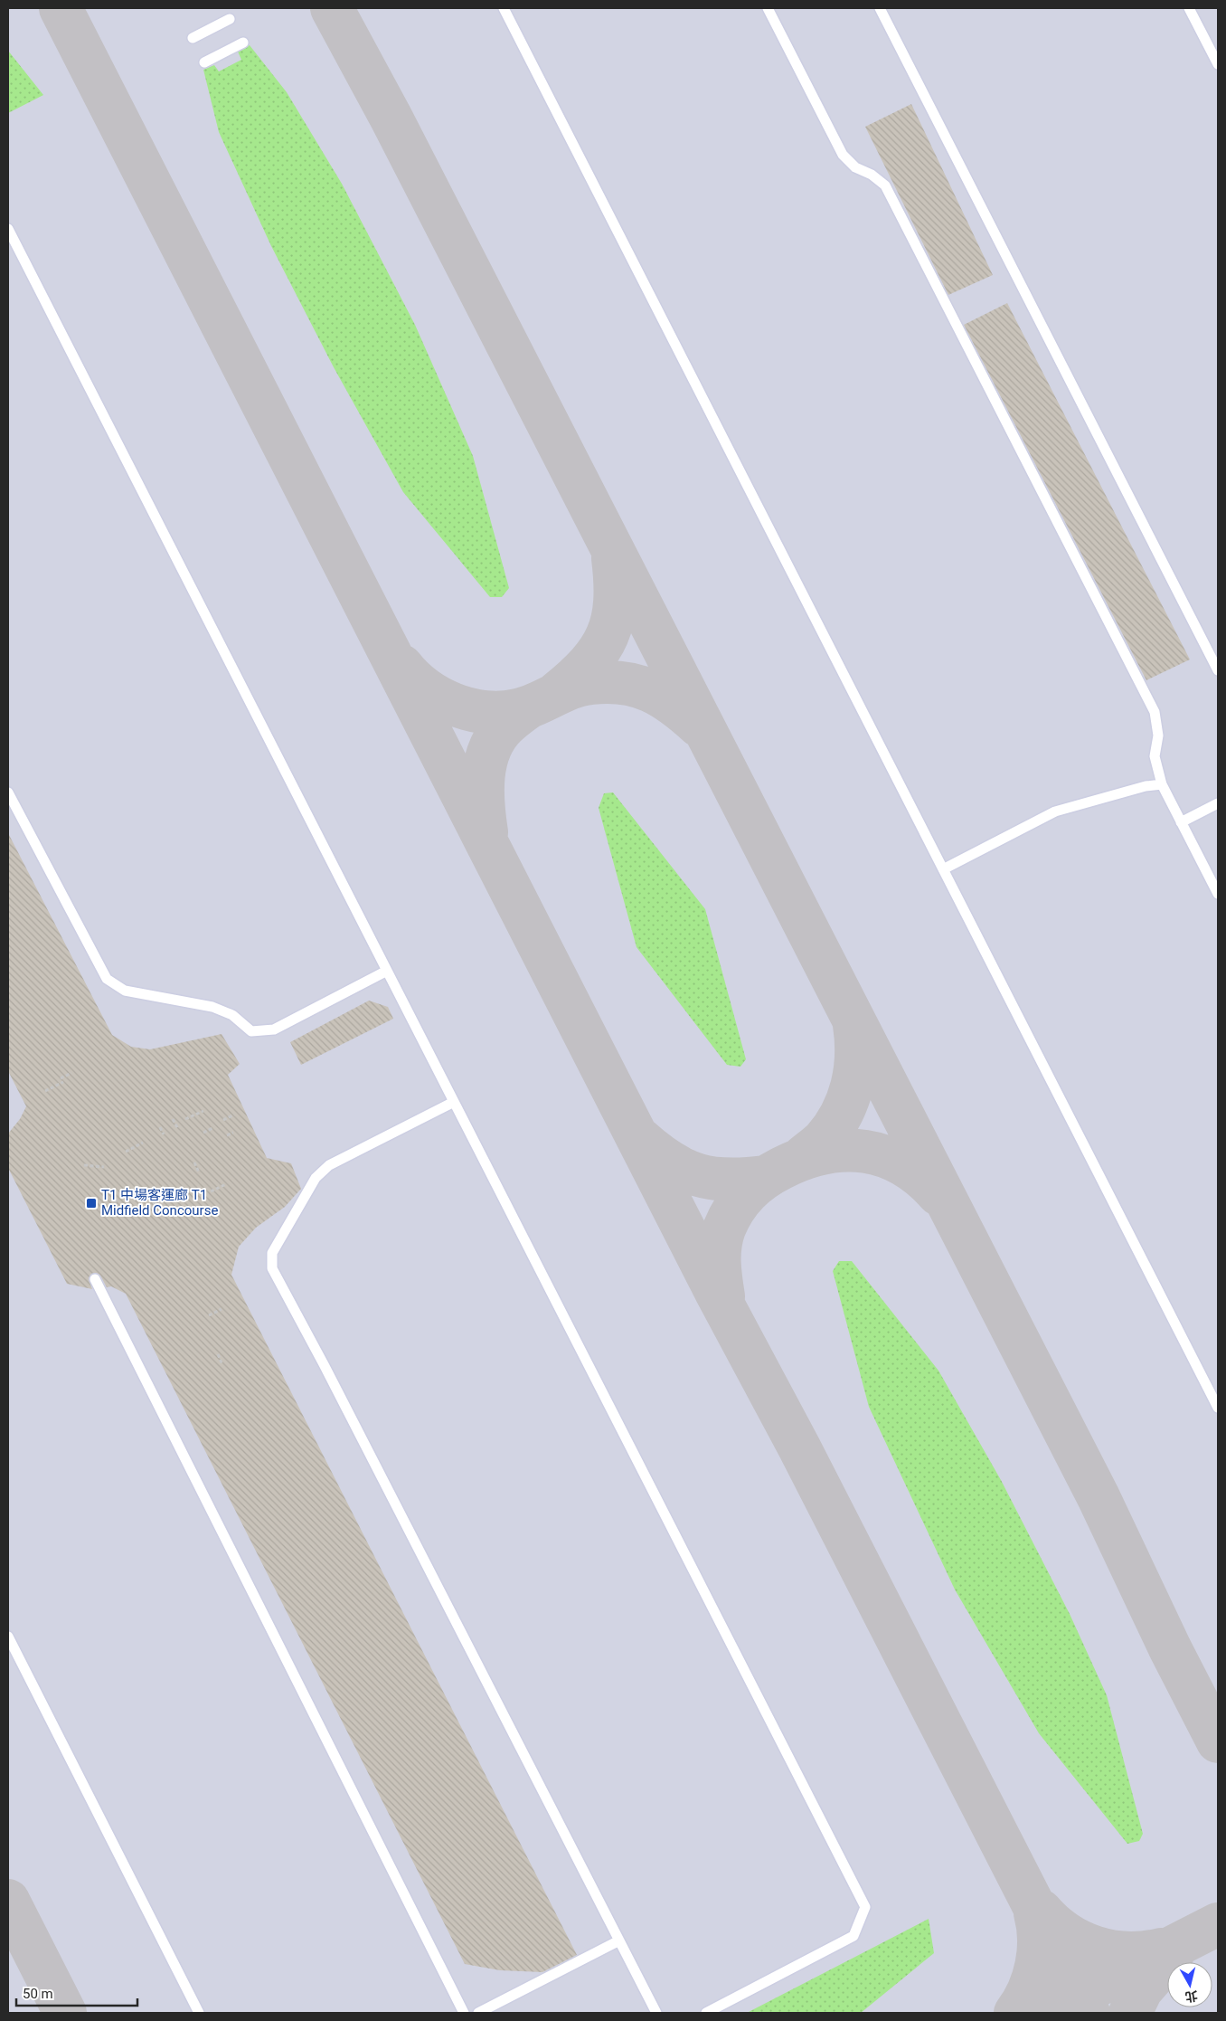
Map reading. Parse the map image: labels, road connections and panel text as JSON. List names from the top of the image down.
{
  "places": {
    "transit": ["T1 中場客運廊 T1 Midfield Concourse"]
  },
  "scale_bar": "50 m",
  "north": "bottom"
}
